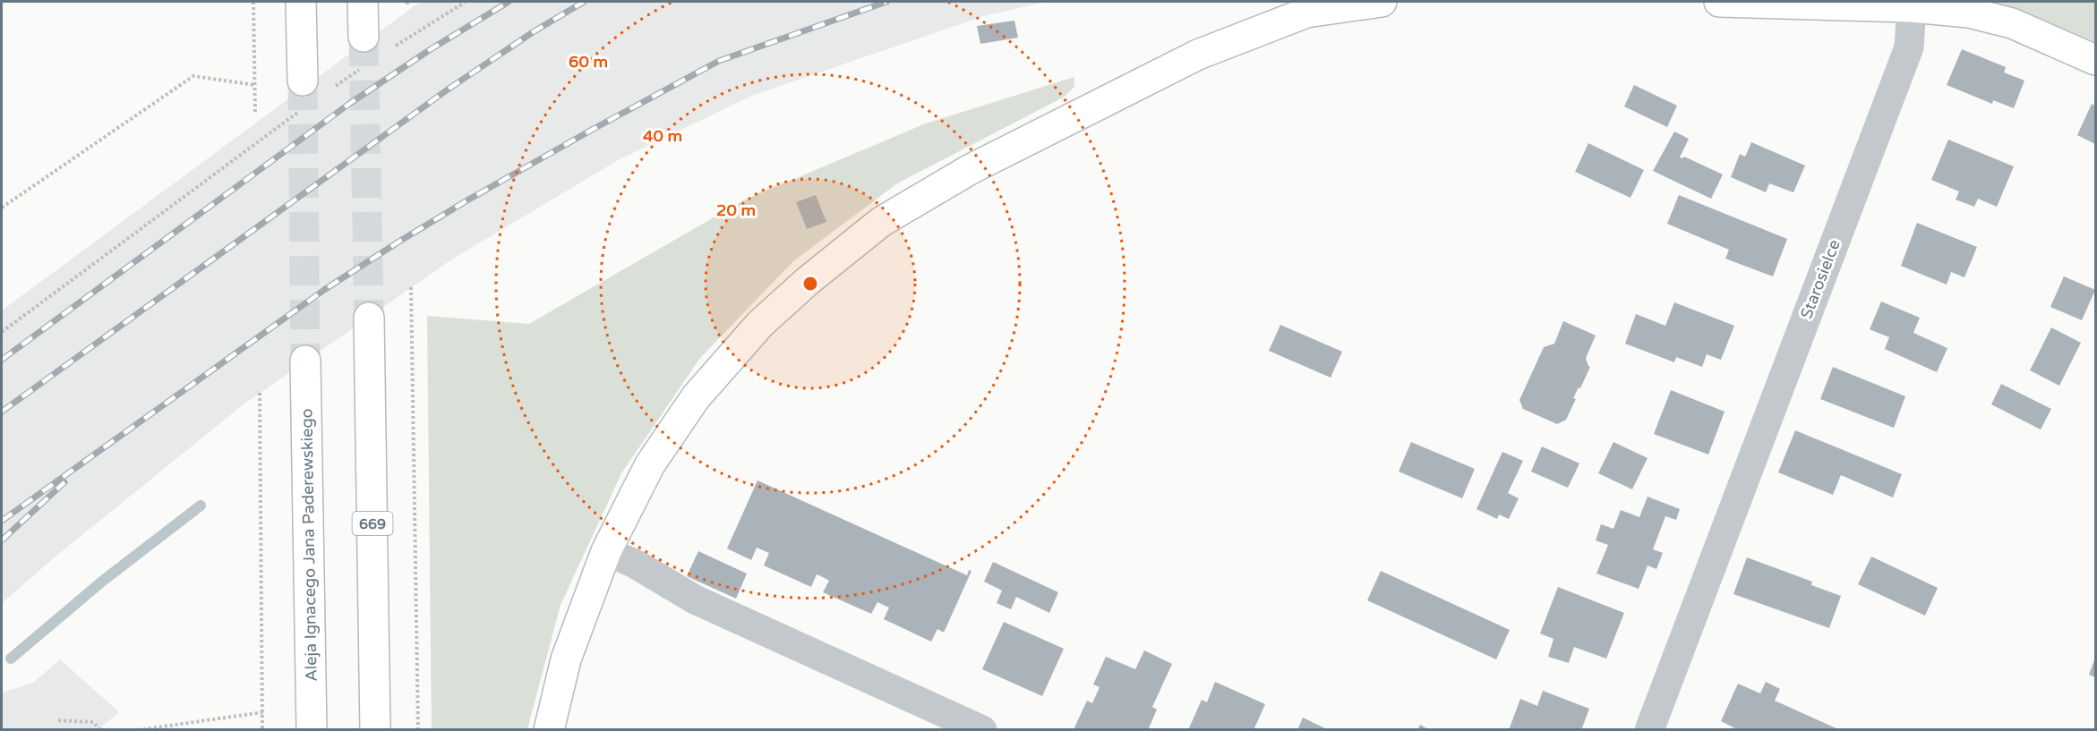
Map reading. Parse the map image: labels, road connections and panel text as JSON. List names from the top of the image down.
{
  "streets": {
    "street": ["Starosielce", "669", "Aleja Ignacego Jana Paderewskiego"]
  },
  "rings": ["60 m", "40 m", "20 m"]
}
